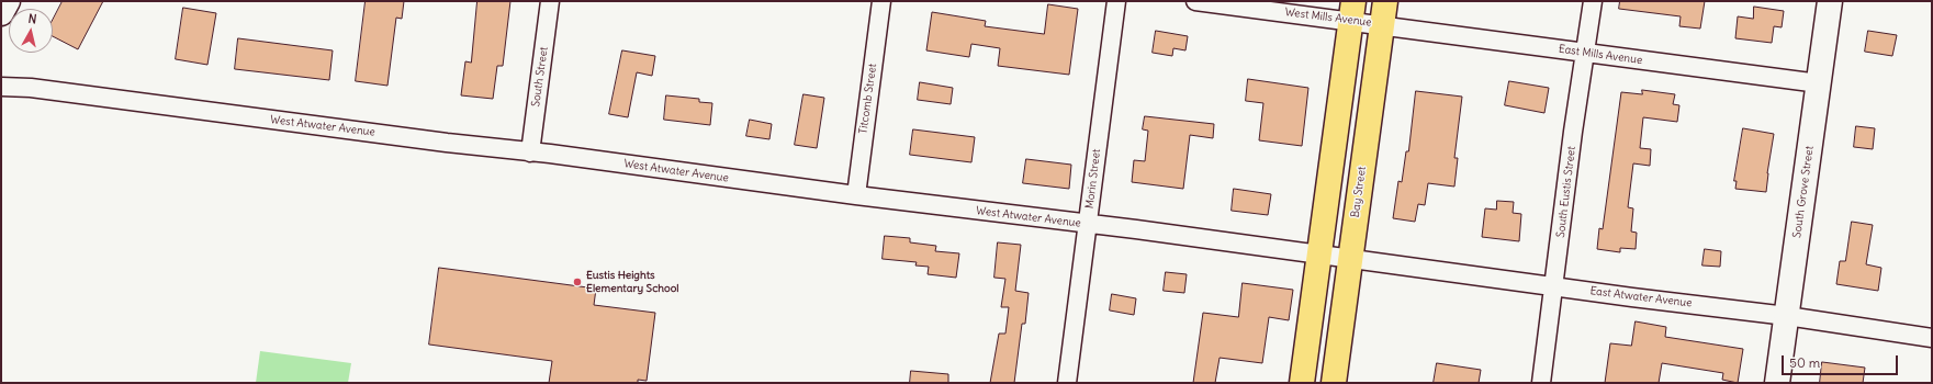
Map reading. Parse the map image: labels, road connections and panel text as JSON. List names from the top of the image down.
{
  "streets": {
    "main road": ["Bay Street"],
    "street": [
      "West Mills Avenue",
      "East Mills Avenue",
      "South Street",
      "Titcomb Street",
      "West Atwater Avenue",
      "Morin Street",
      "South Eustis Street",
      "South Grove Street",
      "East Atwater Avenue"
    ]
  },
  "crossings": [
    ["West Mills Avenue", "East Mills Avenue"],
    ["West Mills Avenue", "Bay Street"],
    ["East Mills Avenue", "Bay Street"],
    ["East Mills Avenue", "South Eustis Street"],
    ["East Mills Avenue", "South Grove Street"],
    ["South Street", "West Atwater Avenue"],
    ["Titcomb Street", "West Atwater Avenue"],
    ["West Atwater Avenue", "Morin Street"],
    ["West Atwater Avenue", "Bay Street"],
    ["West Atwater Avenue", "East Atwater Avenue"],
    ["Bay Street", "East Atwater Avenue"],
    ["South Eustis Street", "East Atwater Avenue"],
    ["South Grove Street", "East Atwater Avenue"]
  ],
  "places": ["Eustis Heights Elementary School"],
  "scale_bar": "50 m",
  "north": "top"
}
